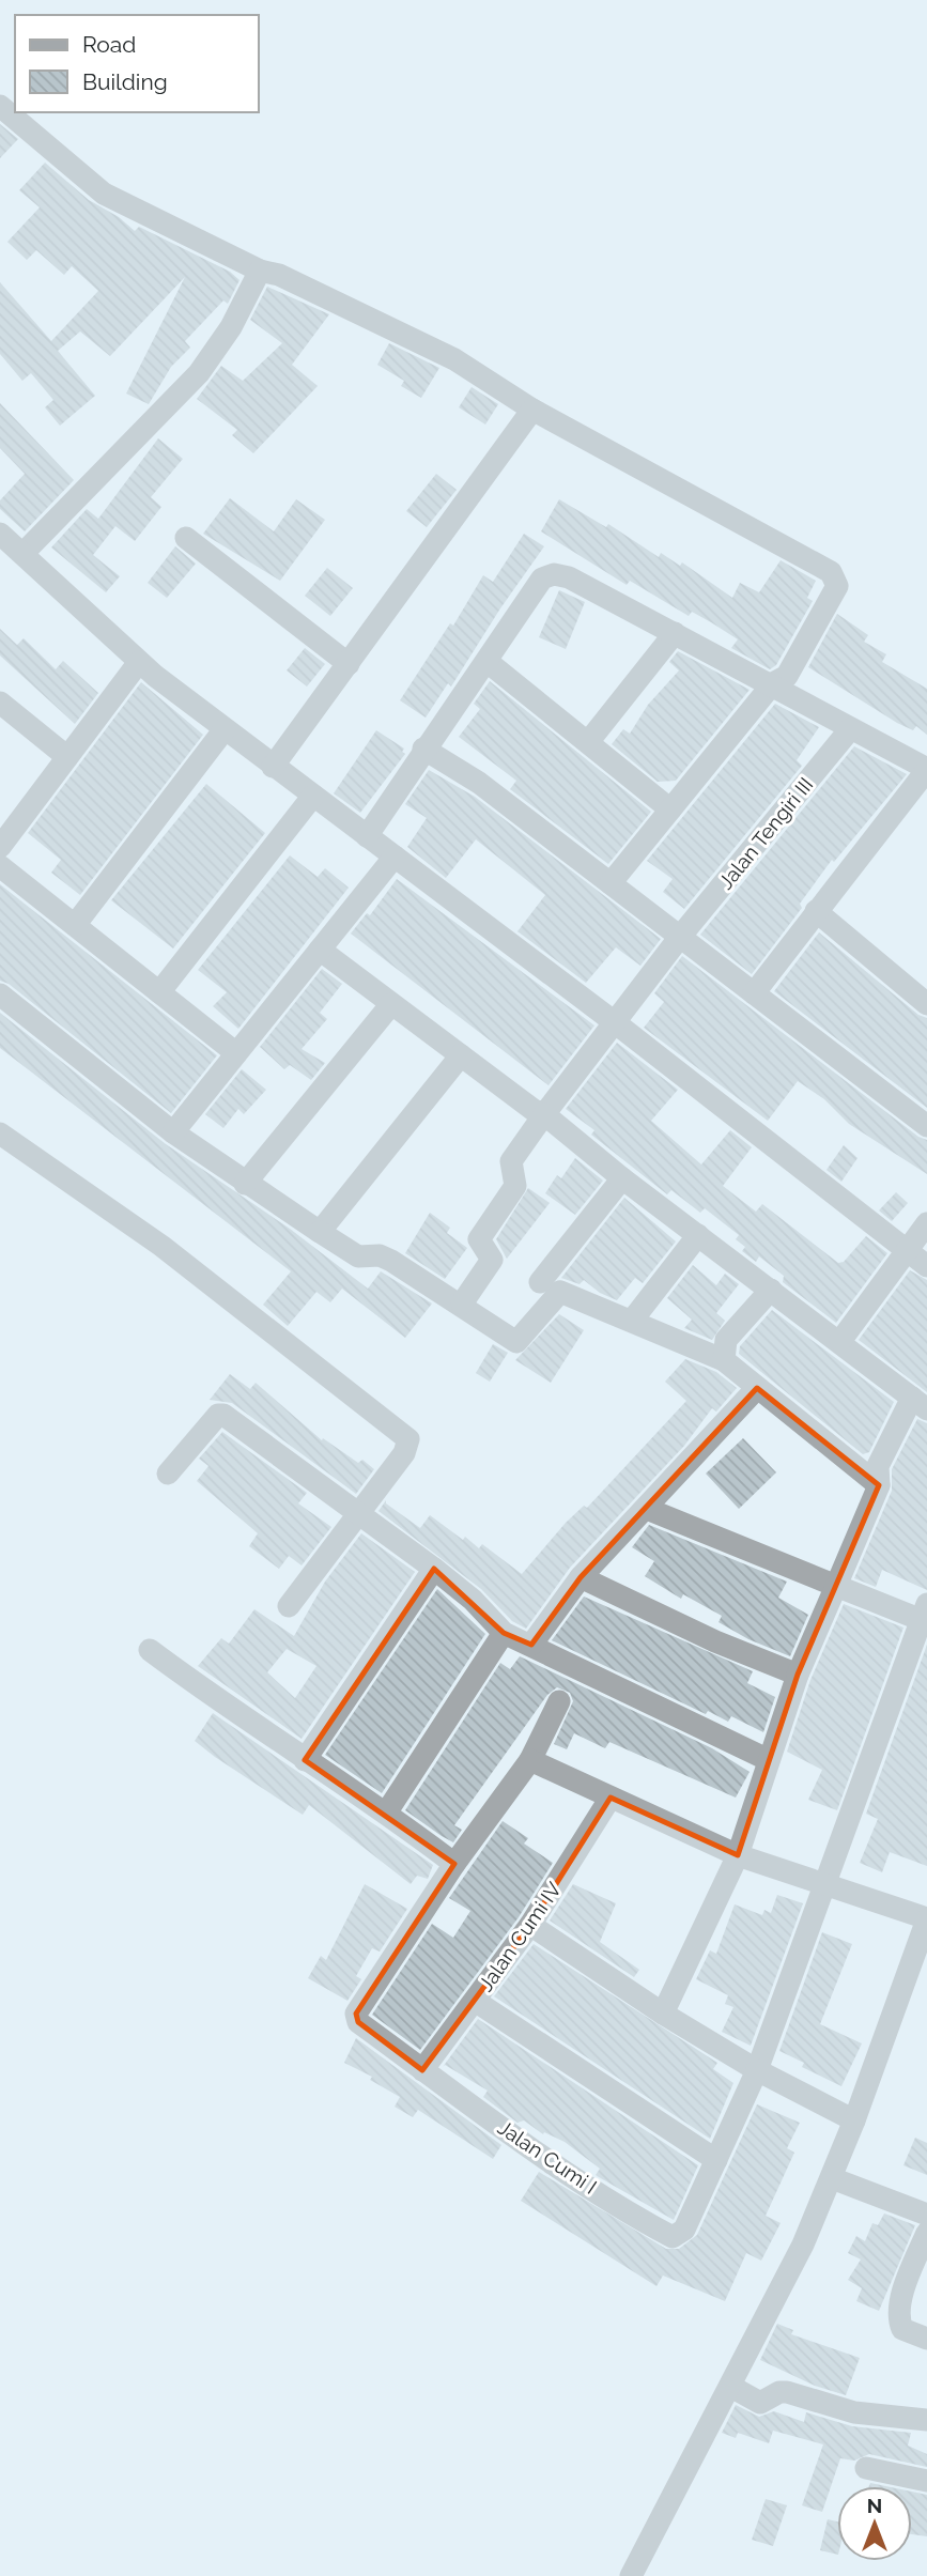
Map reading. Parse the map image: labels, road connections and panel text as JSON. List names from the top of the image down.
{
  "streets": {
    "street": ["Jalan Tengiri III", "Jalan Cumi IV", "Jalan Cumi I"]
  },
  "crossings": [
    ["Jalan Cumi IV", "Jalan Cumi I"]
  ],
  "legend": ["Road", "Building"],
  "north": "top"
}
